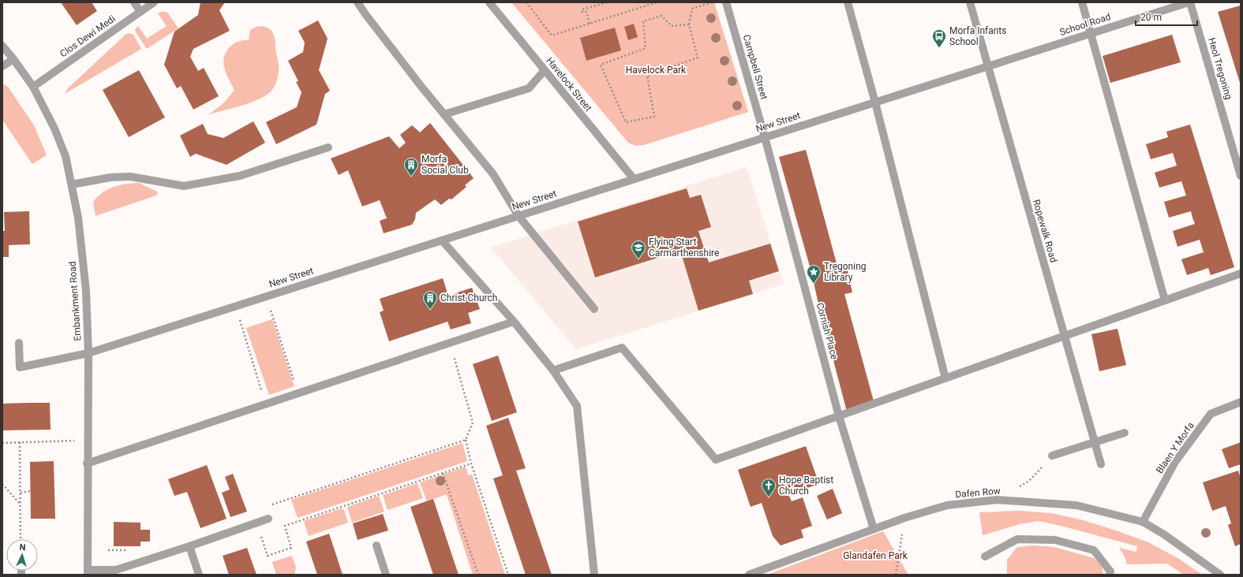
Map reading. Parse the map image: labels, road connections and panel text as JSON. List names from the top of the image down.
{
  "streets": {
    "street": [
      "School Road",
      "Clos Dewi Medi",
      "Campbell Street",
      "Heol Tregoning",
      "Havelock Street",
      "New Street",
      "Ropewalk Road",
      "Embankment Road",
      "Cornish Place",
      "Blaen Y Morfa",
      "Dafen Row"
    ]
  },
  "crossings": [
    ["School Road", "Heol Tregoning"],
    ["School Road", "New Street"],
    ["School Road", "Ropewalk Road"],
    ["Clos Dewi Medi", "Embankment Road"],
    ["Campbell Street", "New Street"],
    ["Campbell Street", "Cornish Place"],
    ["Havelock Street", "New Street"],
    ["New Street", "Ropewalk Road"],
    ["New Street", "Embankment Road"],
    ["New Street", "Cornish Place"],
    ["Cornish Place", "Dafen Row"],
    ["Blaen Y Morfa", "Dafen Row"]
  ],
  "parks": ["Havelock Park", "Glandafen Park"],
  "places": {
    "bus stop": ["Morfa Infants School"],
    "building": ["Morfa Social Club", "Christ Church"],
    "school or university": ["Flying Start Carmarthenshire"],
    "place": ["Tregoning Library"],
    "church": ["Hope Baptist Church"]
  },
  "scale_bar": "20 m",
  "north": "top"
}
